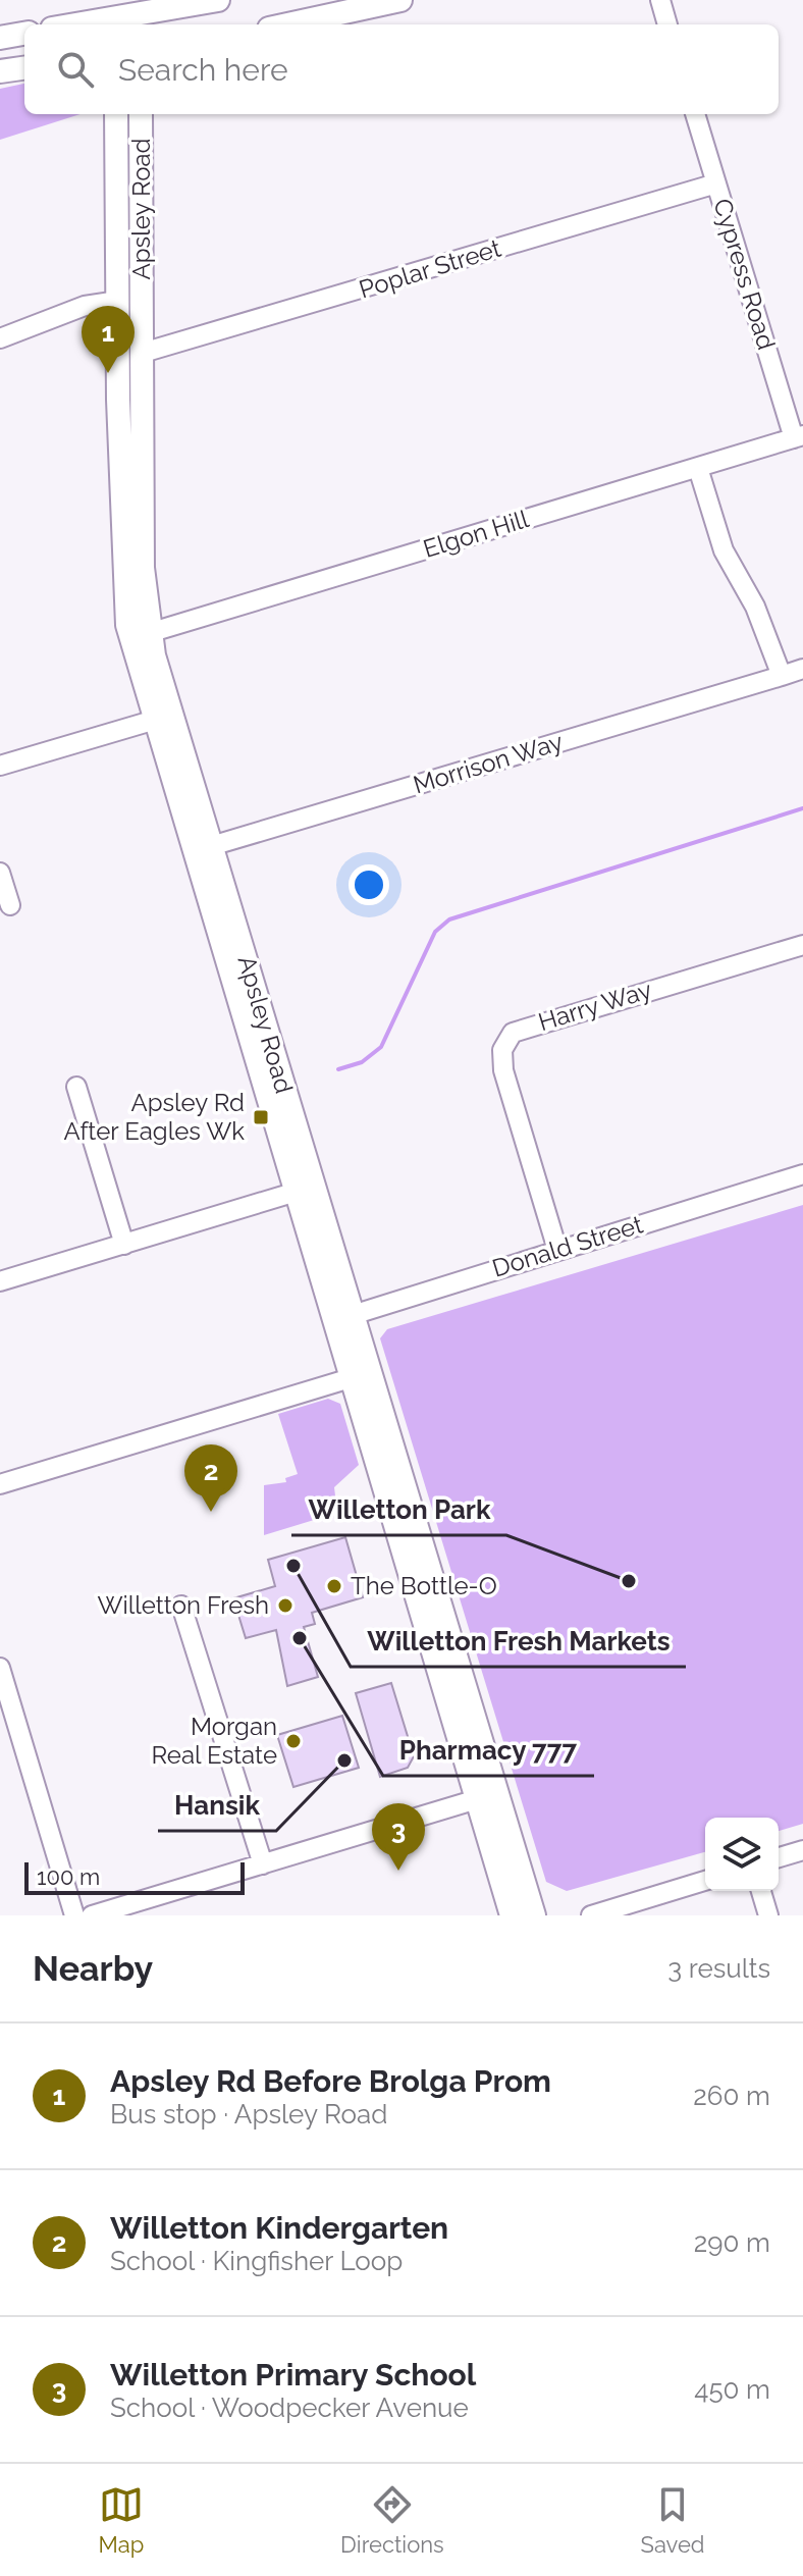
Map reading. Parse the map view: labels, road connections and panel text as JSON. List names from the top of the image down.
{
  "streets": {
    "main road": ["Apsley Road"],
    "street": [
      "Poplar Street",
      "Cypress Road",
      "Elgon Hill",
      "Morrison Way",
      "Harry Way",
      "Donald Street"
    ]
  },
  "crossings": [
    ["Apsley Road", "Poplar Street"],
    ["Apsley Road", "Elgon Hill"],
    ["Apsley Road", "Morrison Way"],
    ["Apsley Road", "Donald Street"],
    ["Poplar Street", "Cypress Road"],
    ["Cypress Road", "Elgon Hill"],
    ["Harry Way", "Donald Street"]
  ],
  "places": {
    "transit": ["Apsley Rd After Eagles Wk"],
    "other": [
      "Willetton Fresh Markets",
      "Willetton Park",
      "The Bottle-O",
      "Willetton Fresh",
      "Pharmacy 777",
      "Morgan Real Estate",
      "Hansik"
    ]
  },
  "scale_bar": "100 m",
  "page": {
    "search": "Search here",
    "pins": ["1", "2", "3"],
    "scale": "100 m",
    "heading": ["Nearby", "3 results"],
    "list": [
      {
        "mark": "1",
        "name": "Apsley Rd Before Brolga Prom",
        "note": "Bus stop · Apsley Road",
        "value": "260 m"
      },
      {
        "mark": "2",
        "name": "Willetton Kindergarten",
        "note": "School · Kingfisher Loop",
        "value": "290 m"
      },
      {
        "mark": "3",
        "name": "Willetton Primary School",
        "note": "School · Woodpecker Avenue",
        "value": "450 m"
      }
    ],
    "nav": ["Map", "Directions", "Saved"]
  }
}
